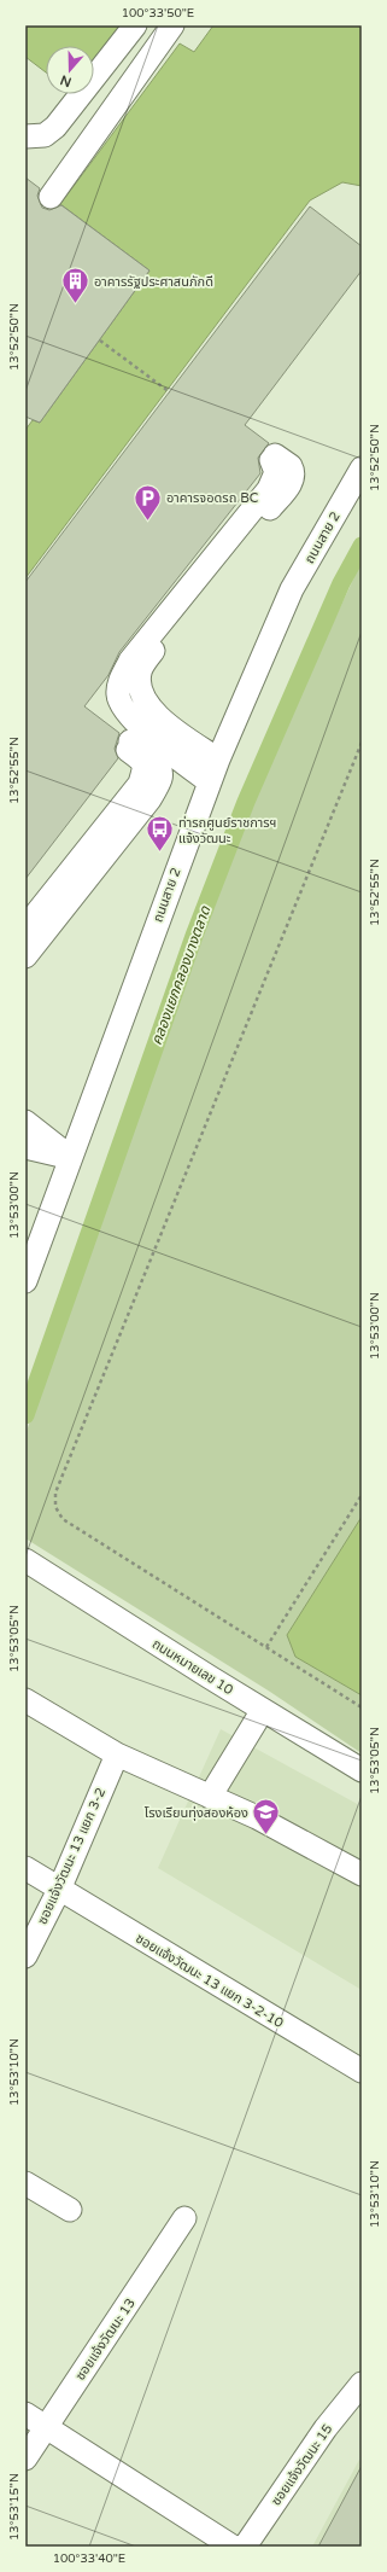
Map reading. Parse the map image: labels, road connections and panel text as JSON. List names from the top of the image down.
{
  "streets": {
    "street": [
      "ถนนสาย 2",
      "ถนนหมายเลข 10",
      "ซอยแจ้งวัฒนะ 13 แยก 3-2",
      "ซอยแจ้งวัฒนะ 13 แยก 3-2-10",
      "ซอยแจ้งวัฒนะ 13",
      "ซอยแจ้งวัฒนะ 15"
    ]
  },
  "crossings": [
    ["ซอยแจ้งวัฒนะ 13 แยก 3-2", "ซอยแจ้งวัฒนะ 13 แยก 3-2-10"]
  ],
  "water": ["คลองแยกคลองบางตลาด"],
  "places": {
    "building": ["อาคารรัฐประศาสนภักดี"],
    "parking": ["อาคารจอดรถ BC"],
    "bus stop": ["ท่ารถศูนย์ราชการฯ แจ้งวัฒนะ"],
    "school or university": ["โรงเรียนทุ่งสองห้อง"]
  },
  "north": "bottom",
  "coordinates": [
    "100°33'50\"E",
    "13°52'50\"N",
    "13°52'55\"N",
    "13°53'00\"N",
    "13°53'05\"N",
    "13°53'10\"N",
    "13°53'15\"N",
    "100°33'40\"E"
  ]
}
